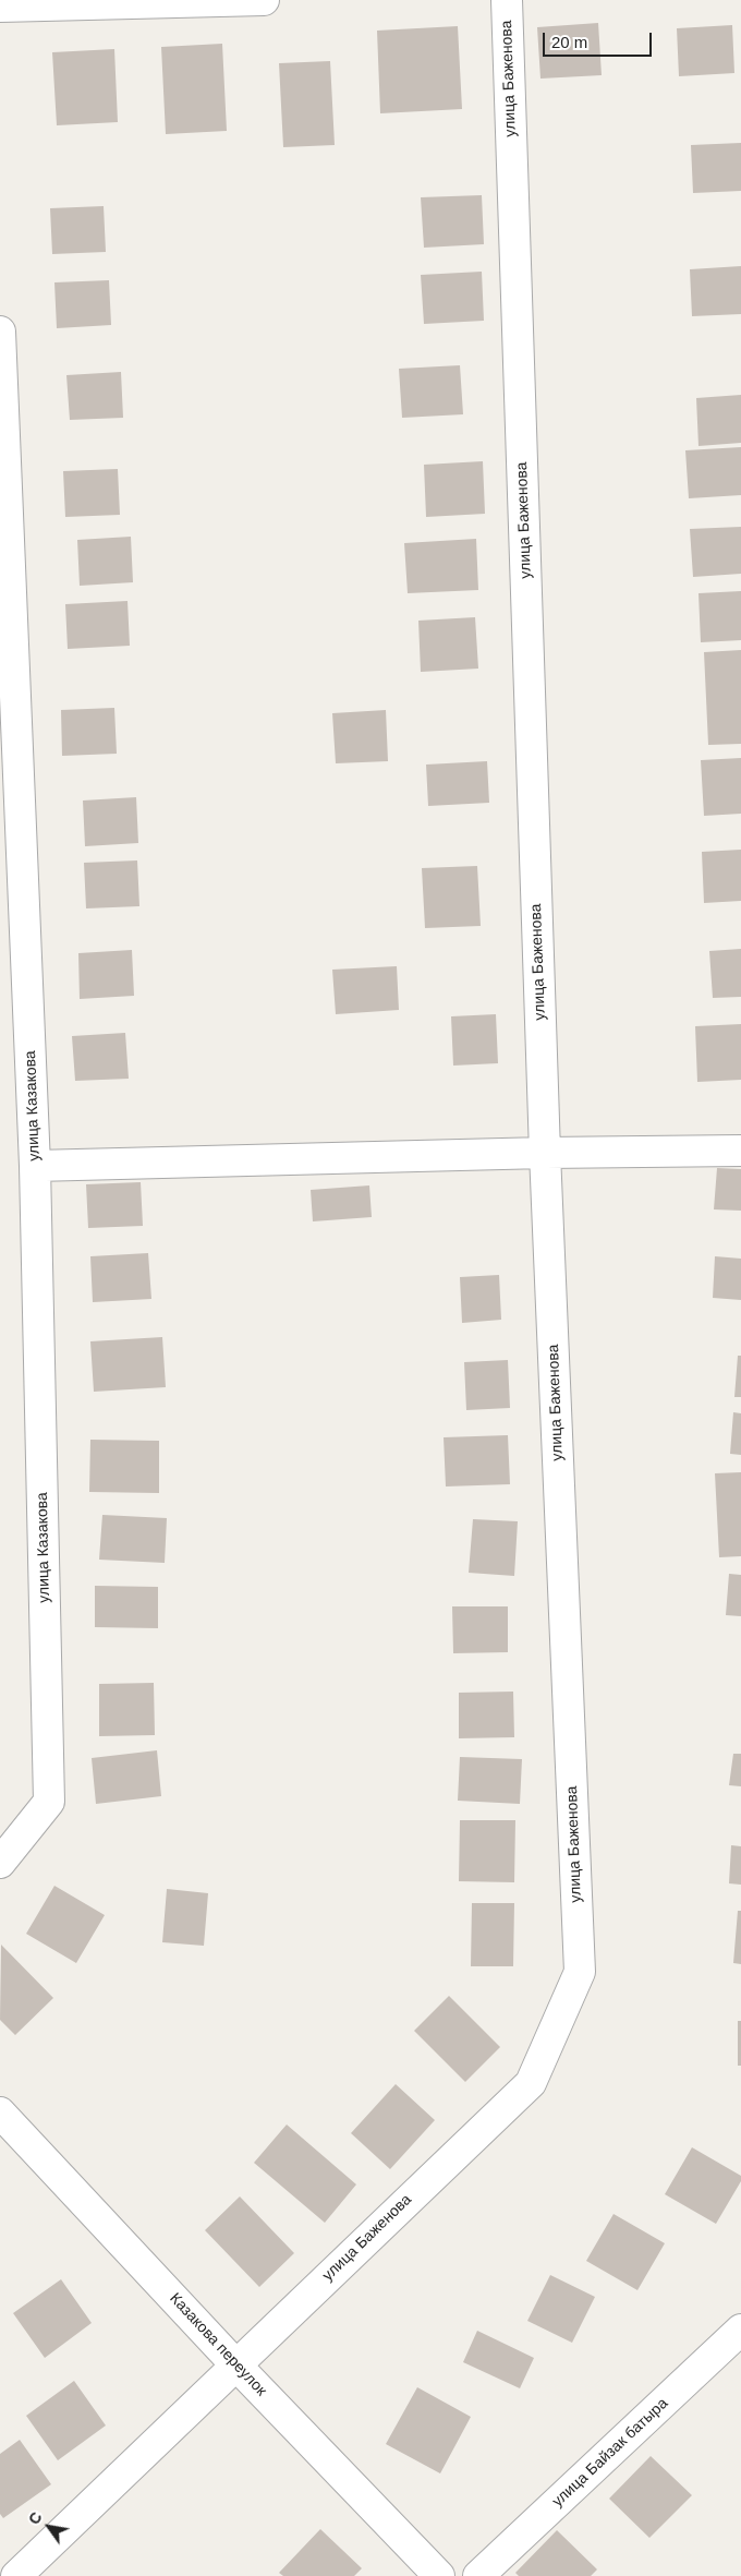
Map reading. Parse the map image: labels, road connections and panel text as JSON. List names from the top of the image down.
{
  "streets": {
    "street": [
      "улица Баженова",
      "улица Казакова",
      "Казакова переулок",
      "улица Байзак батыра"
    ]
  },
  "crossings": [
    ["улица Баженова", "Казакова переулок"]
  ],
  "scale_bar": "20 m",
  "north": "top left"
}
